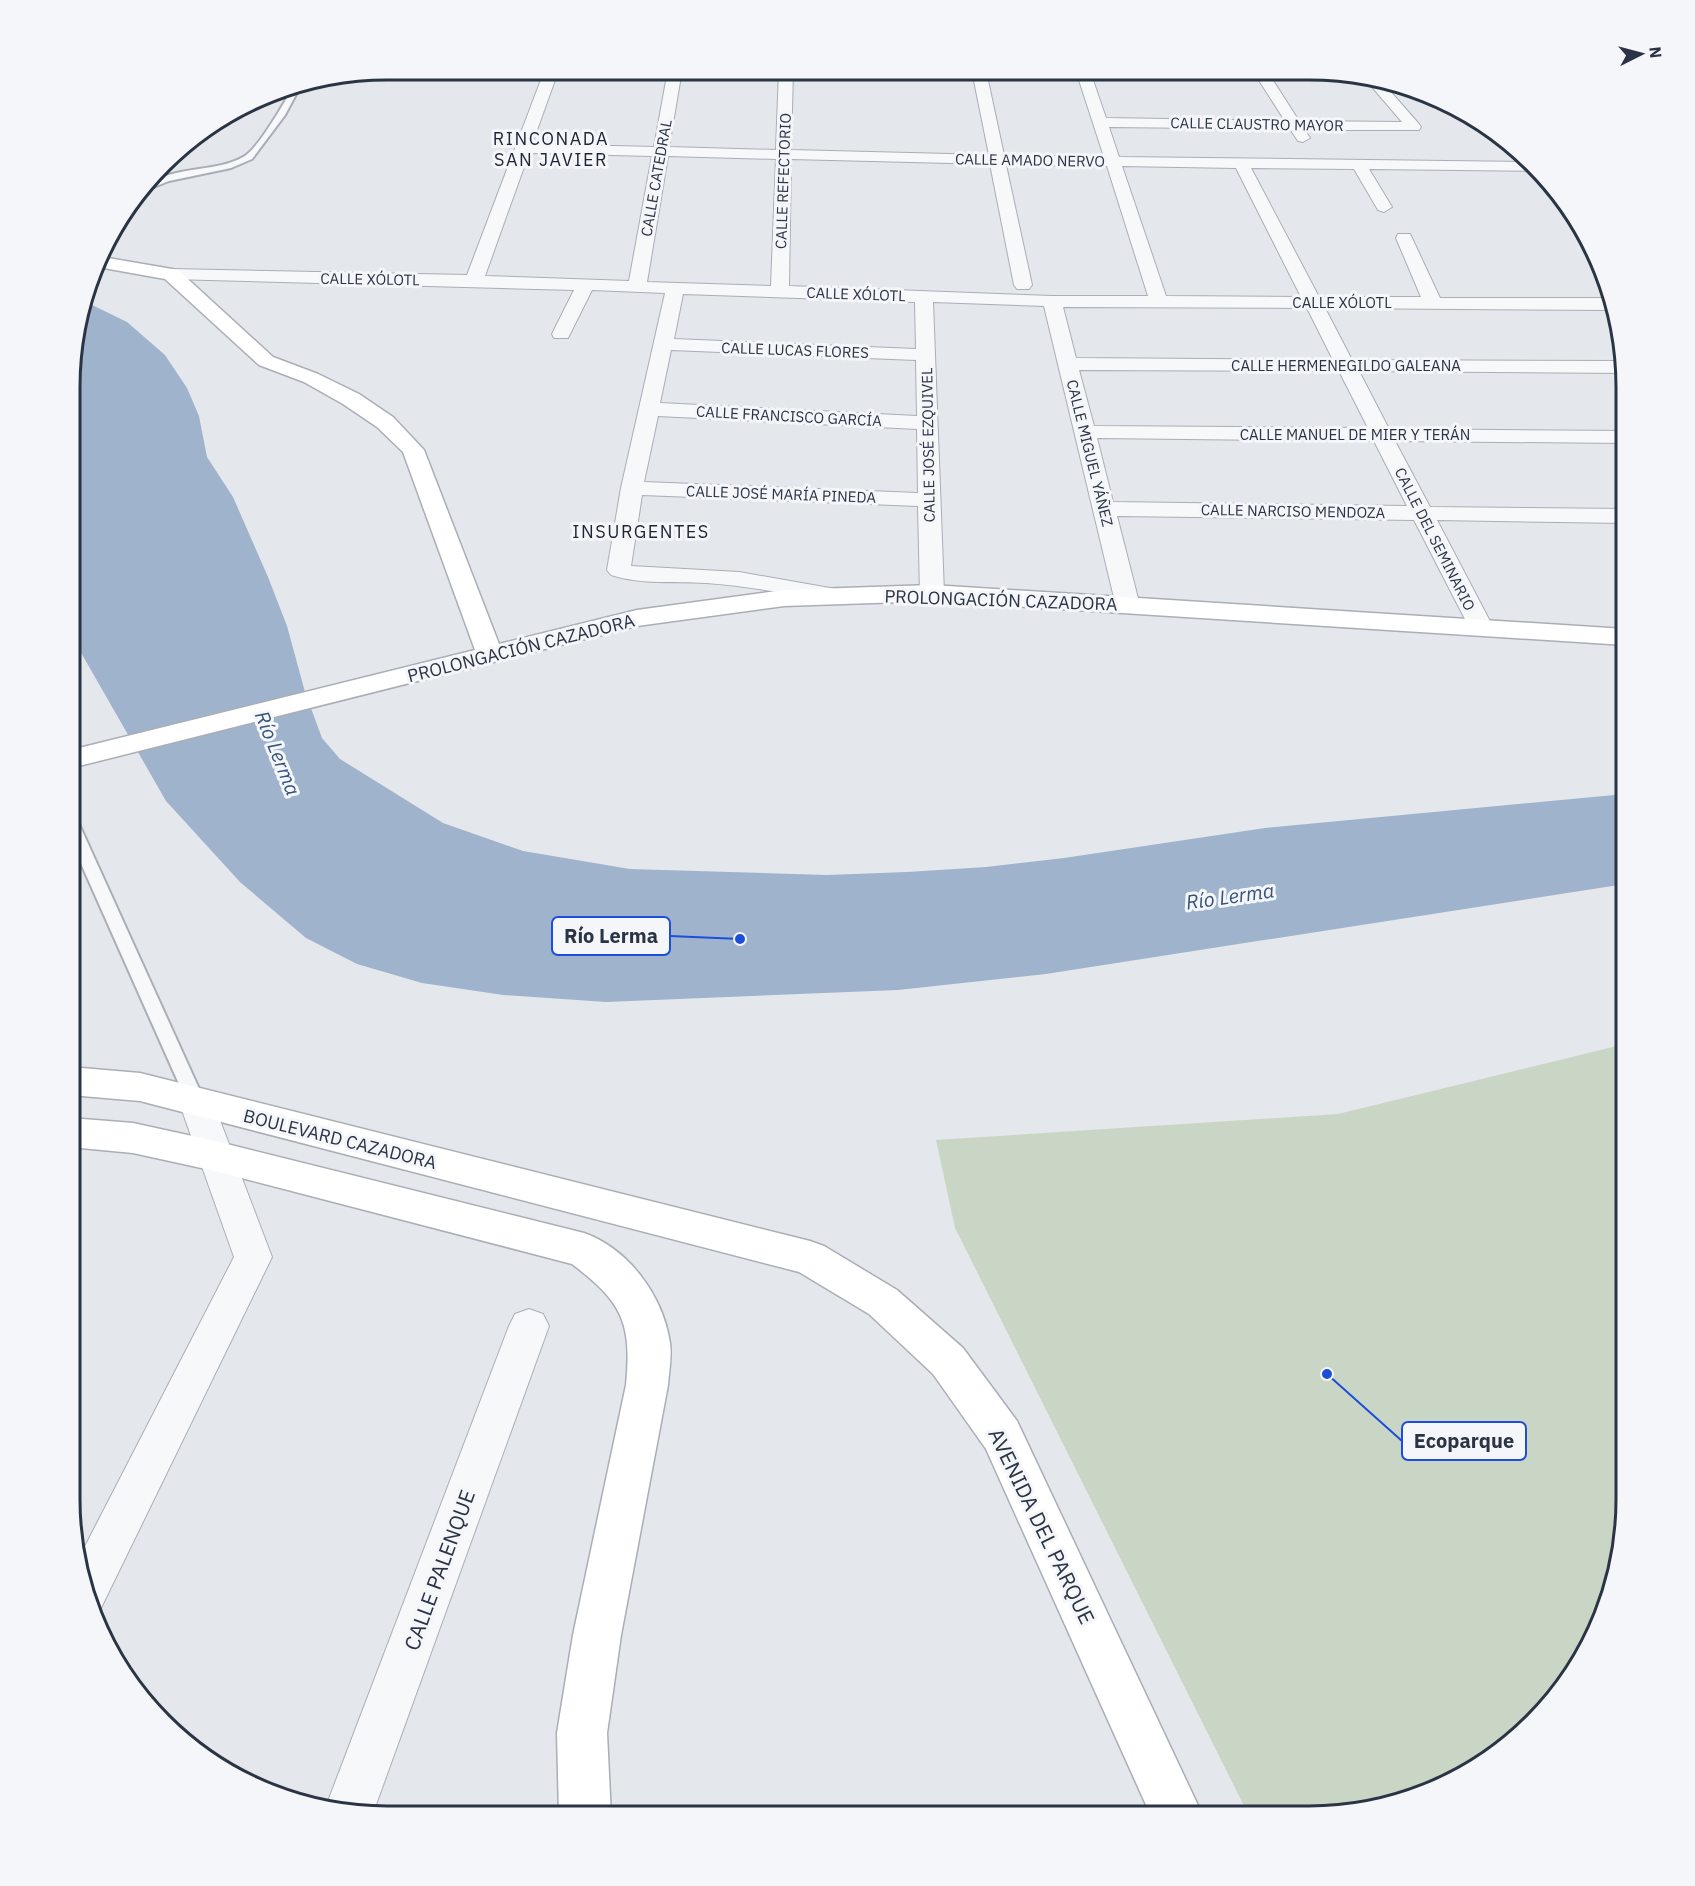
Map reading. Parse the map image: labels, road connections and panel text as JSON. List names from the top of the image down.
{
  "streets": {
    "street": [
      "CALLE CLAUSTRO MAYOR",
      "CALLE AMADO NERVO",
      "CALLE CATEDRAL",
      "CALLE REFECTORIO",
      "CALLE XÓLOTL",
      "CALLE LUCAS FLORES",
      "CALLE HERMENEGILDO GALEANA",
      "CALLE FRANCISCO GARCÍA",
      "CALLE MANUEL DE MIER Y TERÁN",
      "CALLE JOSÉ EZQUIVEL",
      "CALLE MIGUEL YÁÑEZ",
      "CALLE JOSÉ MARÍA PINEDA",
      "CALLE NARCISO MENDOZA",
      "CALLE DEL SEMINARIO",
      "PROLONGACIÓN CAZADORA",
      "BOULEVARD CAZADORA",
      "AVENIDA DEL PARQUE",
      "CALLE PALENQUE"
    ]
  },
  "crossings": [
    ["CALLE AMADO NERVO", "CALLE CATEDRAL"],
    ["CALLE AMADO NERVO", "CALLE REFECTORIO"],
    ["CALLE AMADO NERVO", "CALLE DEL SEMINARIO"],
    ["CALLE CATEDRAL", "CALLE XÓLOTL"],
    ["CALLE REFECTORIO", "CALLE XÓLOTL"],
    ["CALLE XÓLOTL", "CALLE JOSÉ EZQUIVEL"],
    ["CALLE XÓLOTL", "CALLE MIGUEL YÁÑEZ"],
    ["CALLE XÓLOTL", "CALLE DEL SEMINARIO"],
    ["CALLE LUCAS FLORES", "CALLE JOSÉ EZQUIVEL"],
    ["CALLE HERMENEGILDO GALEANA", "CALLE MIGUEL YÁÑEZ"],
    ["CALLE HERMENEGILDO GALEANA", "CALLE DEL SEMINARIO"],
    ["CALLE FRANCISCO GARCÍA", "CALLE JOSÉ EZQUIVEL"],
    ["CALLE MANUEL DE MIER Y TERÁN", "CALLE MIGUEL YÁÑEZ"],
    ["CALLE MANUEL DE MIER Y TERÁN", "CALLE DEL SEMINARIO"],
    ["CALLE JOSÉ EZQUIVEL", "CALLE JOSÉ MARÍA PINEDA"],
    ["CALLE JOSÉ EZQUIVEL", "PROLONGACIÓN CAZADORA"],
    ["CALLE MIGUEL YÁÑEZ", "CALLE NARCISO MENDOZA"],
    ["CALLE MIGUEL YÁÑEZ", "PROLONGACIÓN CAZADORA"],
    ["CALLE NARCISO MENDOZA", "CALLE DEL SEMINARIO"],
    ["CALLE DEL SEMINARIO", "PROLONGACIÓN CAZADORA"],
    ["BOULEVARD CAZADORA", "AVENIDA DEL PARQUE"]
  ],
  "districts": ["RINCONADA SAN JAVIER", "INSURGENTES"],
  "water": ["Río Lerma"],
  "places": ["Río Lerma", "Ecoparque"],
  "north": "right"
}
